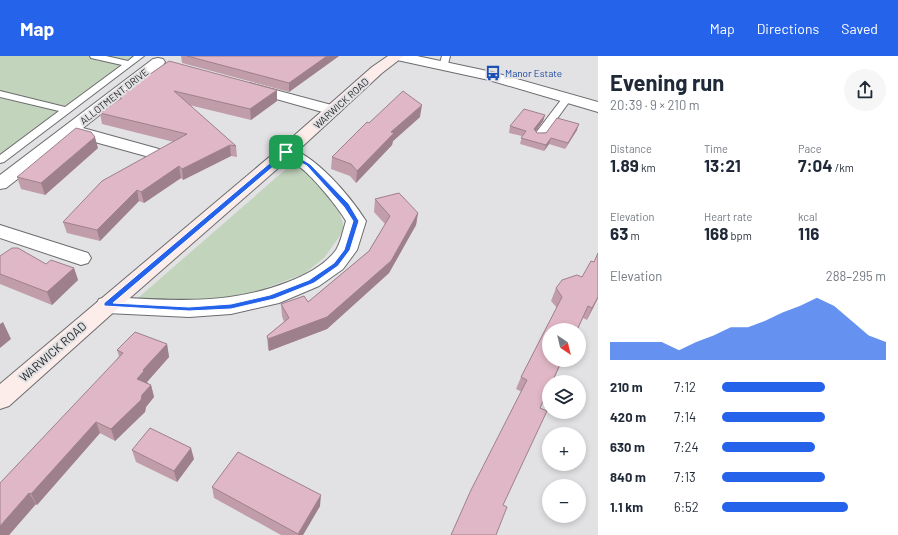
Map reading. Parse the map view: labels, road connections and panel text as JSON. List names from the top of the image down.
{
  "streets": {
    "street": ["ALLOTMENT DRIVE", "WARWICK ROAD"]
  },
  "places": {
    "bus stop": ["Manor Estate"]
  },
  "north": "bottom right",
  "page": {
    "header": "Map",
    "nav": ["Map", "Directions", "Saved"],
    "heading": ["Evening run", "20:39 · 9 × 210 m"],
    "stats": [
      ["Distance", "1.89 km"],
      ["Time", "13:21"],
      ["Pace", "7:04 /km"],
      ["Elevation", "63 m"],
      ["Heart rate", "168 bpm"],
      ["kcal", "116"]
    ],
    "chart": ["Elevation", "288–295 m"],
    "map_buttons": ["+", "−"],
    "list": [
      {
        "name": "210 m",
        "note": "7:12"
      },
      {
        "name": "420 m",
        "note": "7:14"
      },
      {
        "name": "630 m",
        "note": "7:24"
      },
      {
        "name": "840 m",
        "note": "7:13"
      },
      {
        "name": "1.1 km",
        "note": "6:52"
      }
    ]
  }
}
